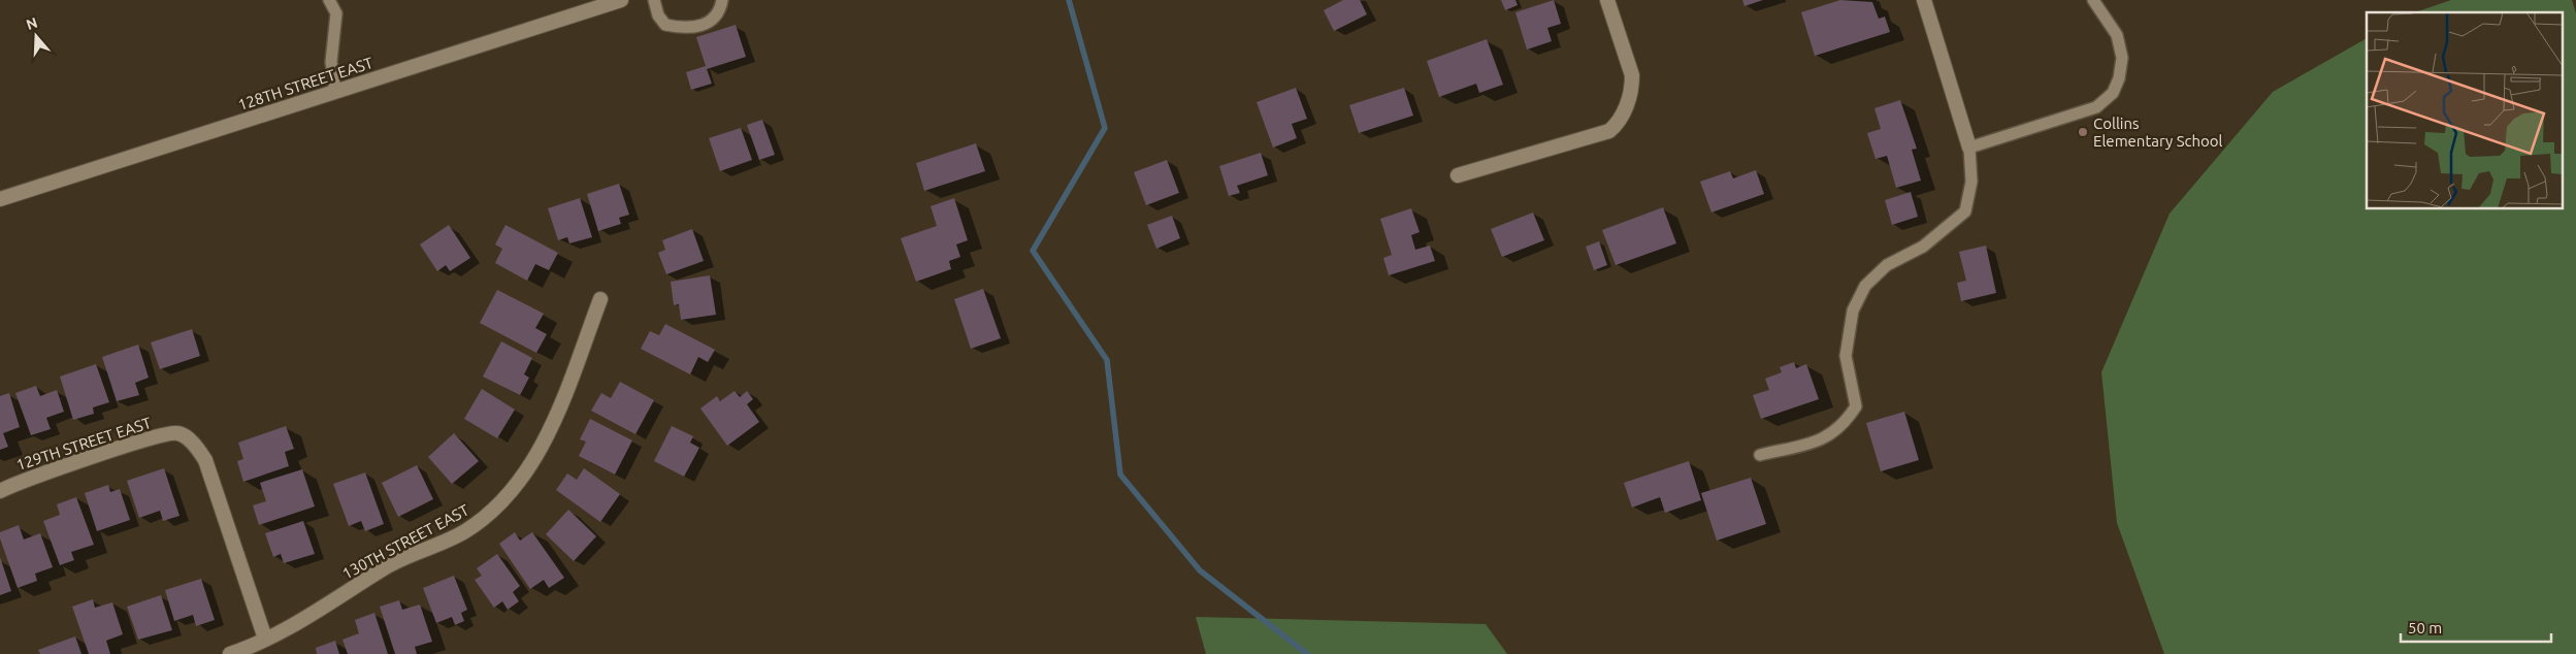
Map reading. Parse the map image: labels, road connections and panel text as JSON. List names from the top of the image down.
{
  "streets": {
    "street": ["128TH STREET EAST", "129TH STREET EAST", "130TH STREET EAST"]
  },
  "crossings": [
    ["129TH STREET EAST", "130TH STREET EAST"]
  ],
  "places": ["Collins Elementary School"],
  "scale_bar": "50 m",
  "north": "top"
}
